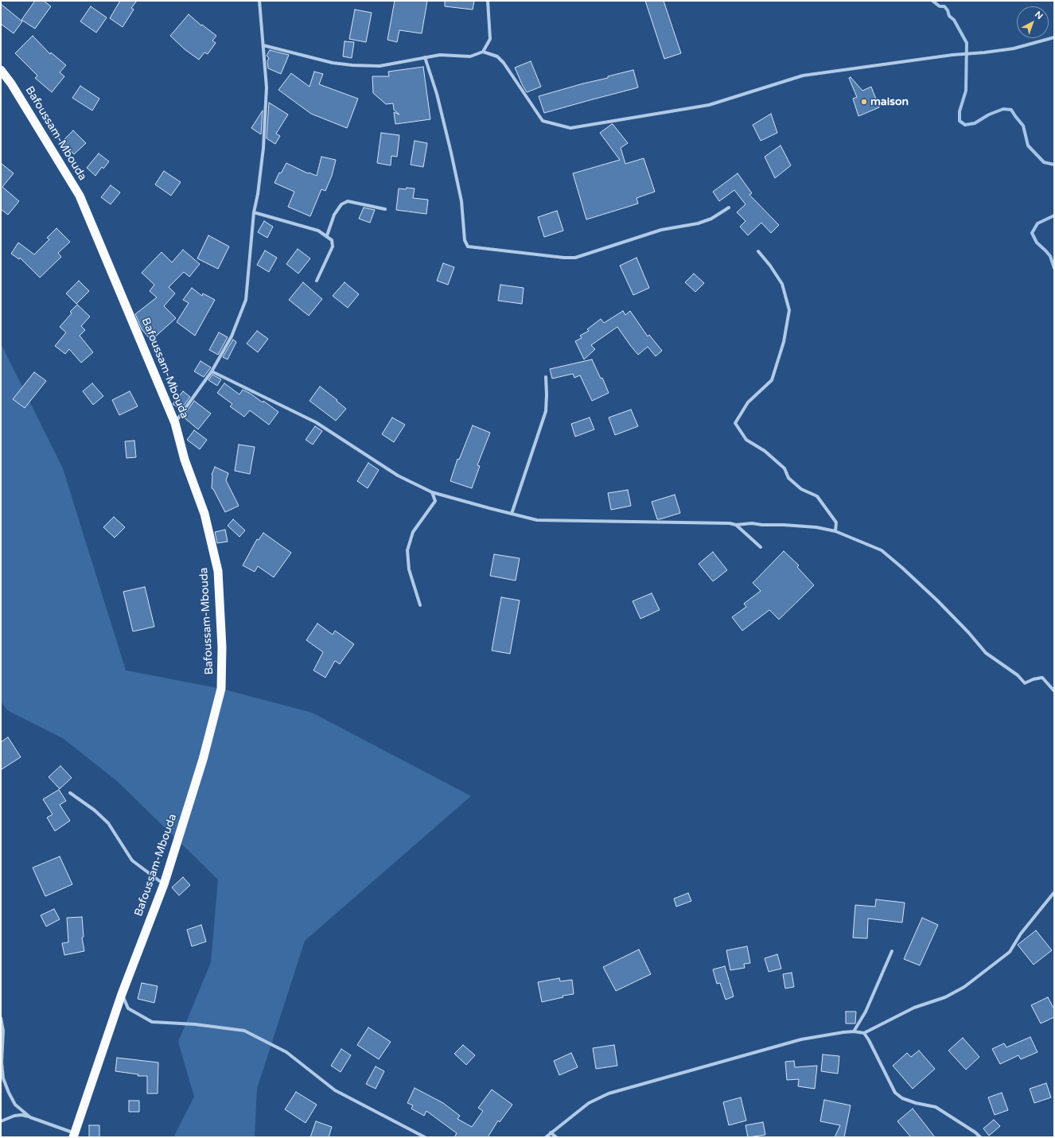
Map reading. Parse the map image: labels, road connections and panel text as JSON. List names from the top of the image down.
{
  "streets": {
    "highway": ["Bafoussam-Mbouda"]
  },
  "places": ["maison"],
  "north": "top right"
}
